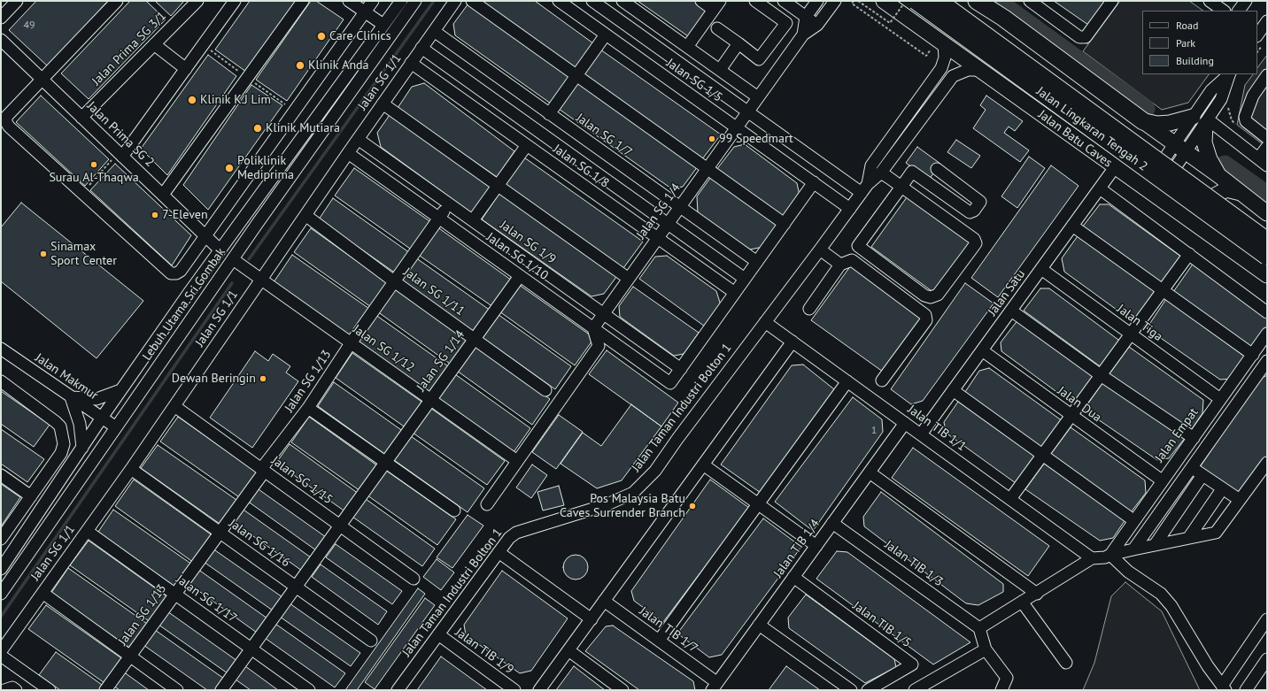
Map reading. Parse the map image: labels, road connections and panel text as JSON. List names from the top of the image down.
{
  "streets": {
    "highway": ["Jalan Lingkaran Tengah 2"],
    "main road": ["Jalan Batu Caves"],
    "street": [
      "Jalan Prima SG 3/1",
      "Jalan SG 1/5",
      "Jalan SG 1/1",
      "Jalan Prima SG 2",
      "Jalan SG 1/7",
      "Jalan SG 1/8",
      "Jalan SG 1/4",
      "Jalan SG 1/9",
      "Jalan SG 1/10",
      "Jalan SG 1/11",
      "Jalan Satu",
      "Lebuh Utama Sri Gombak",
      "Jalan Tiga",
      "Jalan SG 1/12",
      "Jalan SG 1/14",
      "Jalan Makmur",
      "Jalan SG 1/13",
      "Jalan Dua",
      "Jalan Taman Industri Bolton 1",
      "Jalan TIB 1/1",
      "Jalan Empat",
      "Jalan SG 1/15",
      "Jalan SG 1/16",
      "Jalan TIB 1/4",
      "Jalan TIB 1/3",
      "Jalan SG 1/17",
      "Jalan TIB 1/5",
      "Jalan TIB 1/7",
      "Jalan TIB 1/9"
    ]
  },
  "crossings": [
    ["Jalan Prima SG 3/1", "Jalan Prima SG 2"],
    ["Jalan SG 1/5", "Jalan SG 1/4"],
    ["Jalan SG 1/5", "Jalan Taman Industri Bolton 1"],
    ["Jalan SG 1/1", "Jalan SG 1/7"],
    ["Jalan SG 1/1", "Jalan SG 1/8"],
    ["Jalan SG 1/1", "Jalan SG 1/9"],
    ["Jalan SG 1/1", "Jalan SG 1/10"],
    ["Jalan SG 1/1", "Jalan SG 1/11"],
    ["Jalan SG 1/1", "Jalan SG 1/12"],
    ["Jalan SG 1/1", "Jalan SG 1/15"],
    ["Jalan SG 1/1", "Jalan SG 1/16"],
    ["Jalan SG 1/1", "Jalan SG 1/17"],
    ["Jalan Prima SG 2", "Lebuh Utama Sri Gombak"],
    ["Jalan SG 1/7", "Jalan SG 1/4"],
    ["Jalan Batu Caves", "Jalan Satu"],
    ["Jalan Batu Caves", "Jalan Taman Industri Bolton 1"],
    ["Jalan SG 1/8", "Jalan SG 1/4"],
    ["Jalan SG 1/4", "Jalan SG 1/9"],
    ["Jalan SG 1/4", "Jalan SG 1/10"],
    ["Jalan SG 1/9", "Jalan SG 1/10"],
    ["Jalan SG 1/9", "Jalan SG 1/13"],
    ["Jalan SG 1/10", "Jalan SG 1/14"],
    ["Jalan SG 1/10", "Jalan SG 1/13"],
    ["Jalan SG 1/11", "Jalan SG 1/14"],
    ["Jalan SG 1/11", "Jalan SG 1/13"],
    ["Jalan Satu", "Jalan Tiga"],
    ["Jalan Satu", "Jalan Dua"],
    ["Jalan Satu", "Jalan TIB 1/1"],
    ["Lebuh Utama Sri Gombak", "Jalan SG 1/12"],
    ["Lebuh Utama Sri Gombak", "Jalan Makmur"],
    ["Jalan Tiga", "Jalan Empat"],
    ["Jalan SG 1/12", "Jalan SG 1/14"],
    ["Jalan SG 1/12", "Jalan SG 1/13"],
    ["Jalan SG 1/14", "Jalan SG 1/15"],
    ["Jalan SG 1/14", "Jalan SG 1/16"],
    ["Jalan SG 1/14", "Jalan SG 1/17"],
    ["Jalan SG 1/13", "Jalan SG 1/15"],
    ["Jalan SG 1/13", "Jalan SG 1/16"],
    ["Jalan SG 1/13", "Jalan SG 1/17"],
    ["Jalan Dua", "Jalan Empat"],
    ["Jalan Taman Industri Bolton 1", "Jalan TIB 1/1"],
    ["Jalan Taman Industri Bolton 1", "Jalan TIB 1/9"],
    ["Jalan TIB 1/1", "Jalan TIB 1/4"],
    ["Jalan TIB 1/4", "Jalan TIB 1/3"],
    ["Jalan TIB 1/4", "Jalan TIB 1/5"],
    ["Jalan TIB 1/4", "Jalan TIB 1/7"]
  ],
  "places": [
    "Care Clinics",
    "Klinik Anda",
    "Klinik K.J Lim",
    "Klinik Mutiara",
    "99 Speedmart",
    "Surau Al-Thaqwa",
    "Poliklinik Mediprima",
    "7-Eleven",
    "Sinamax Sport Center",
    "Dewan Beringin",
    "Pos Malaysia Batu Caves Surrender Branch"
  ],
  "house_numbers": ["49", "1"],
  "legend": ["Road", "Park", "Building"]
}
